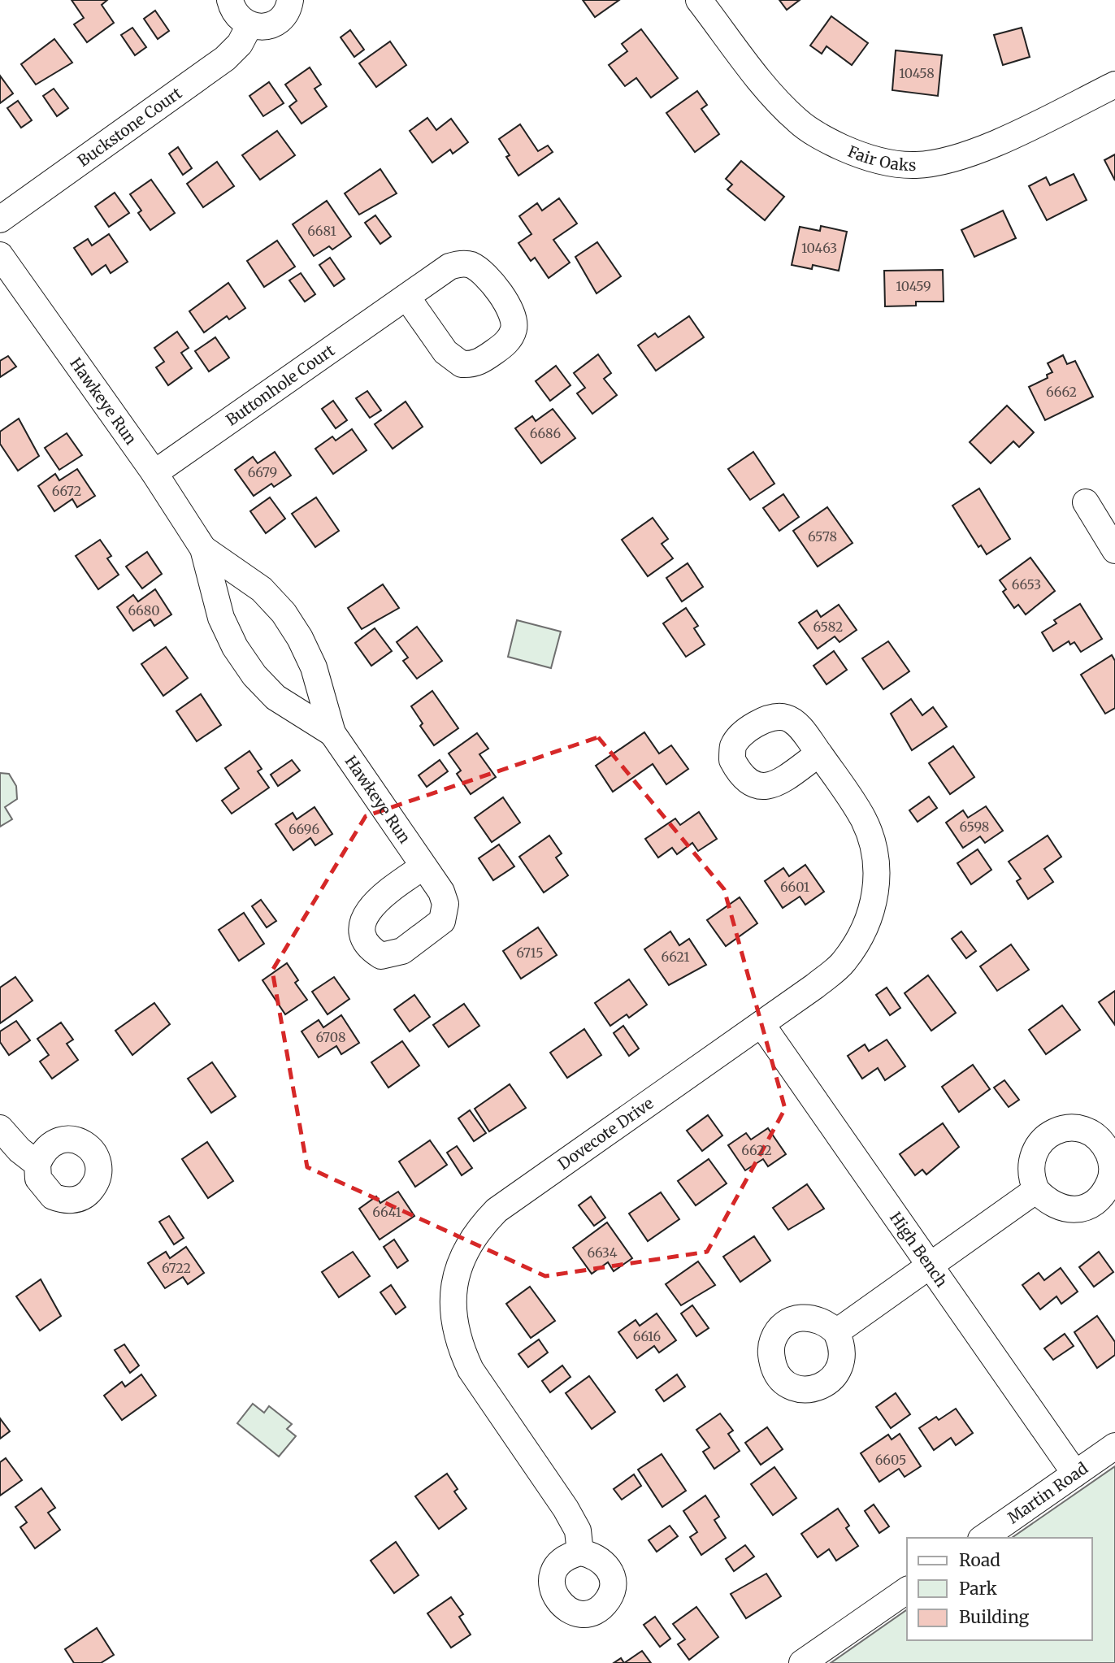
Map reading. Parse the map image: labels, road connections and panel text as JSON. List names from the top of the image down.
{
  "streets": {
    "street": [
      "Buckstone Court",
      "Fair Oaks",
      "Buttonhole Court",
      "Hawkeye Run",
      "Dovecote Drive",
      "High Bench",
      "Martin Road"
    ]
  },
  "crossings": [
    ["Buttonhole Court", "Hawkeye Run"],
    ["Dovecote Drive", "High Bench"],
    ["High Bench", "Martin Road"]
  ],
  "house_numbers": [
    "10458",
    "6681",
    "10463",
    "10459",
    "6662",
    "6686",
    "6679",
    "6672",
    "6578",
    "6653",
    "6680",
    "6582",
    "6598",
    "6696",
    "6601",
    "6715",
    "6621",
    "6708",
    "6622",
    "6641",
    "6634",
    "6722",
    "6616",
    "6605"
  ],
  "legend": ["Road", "Park", "Building"]
}
